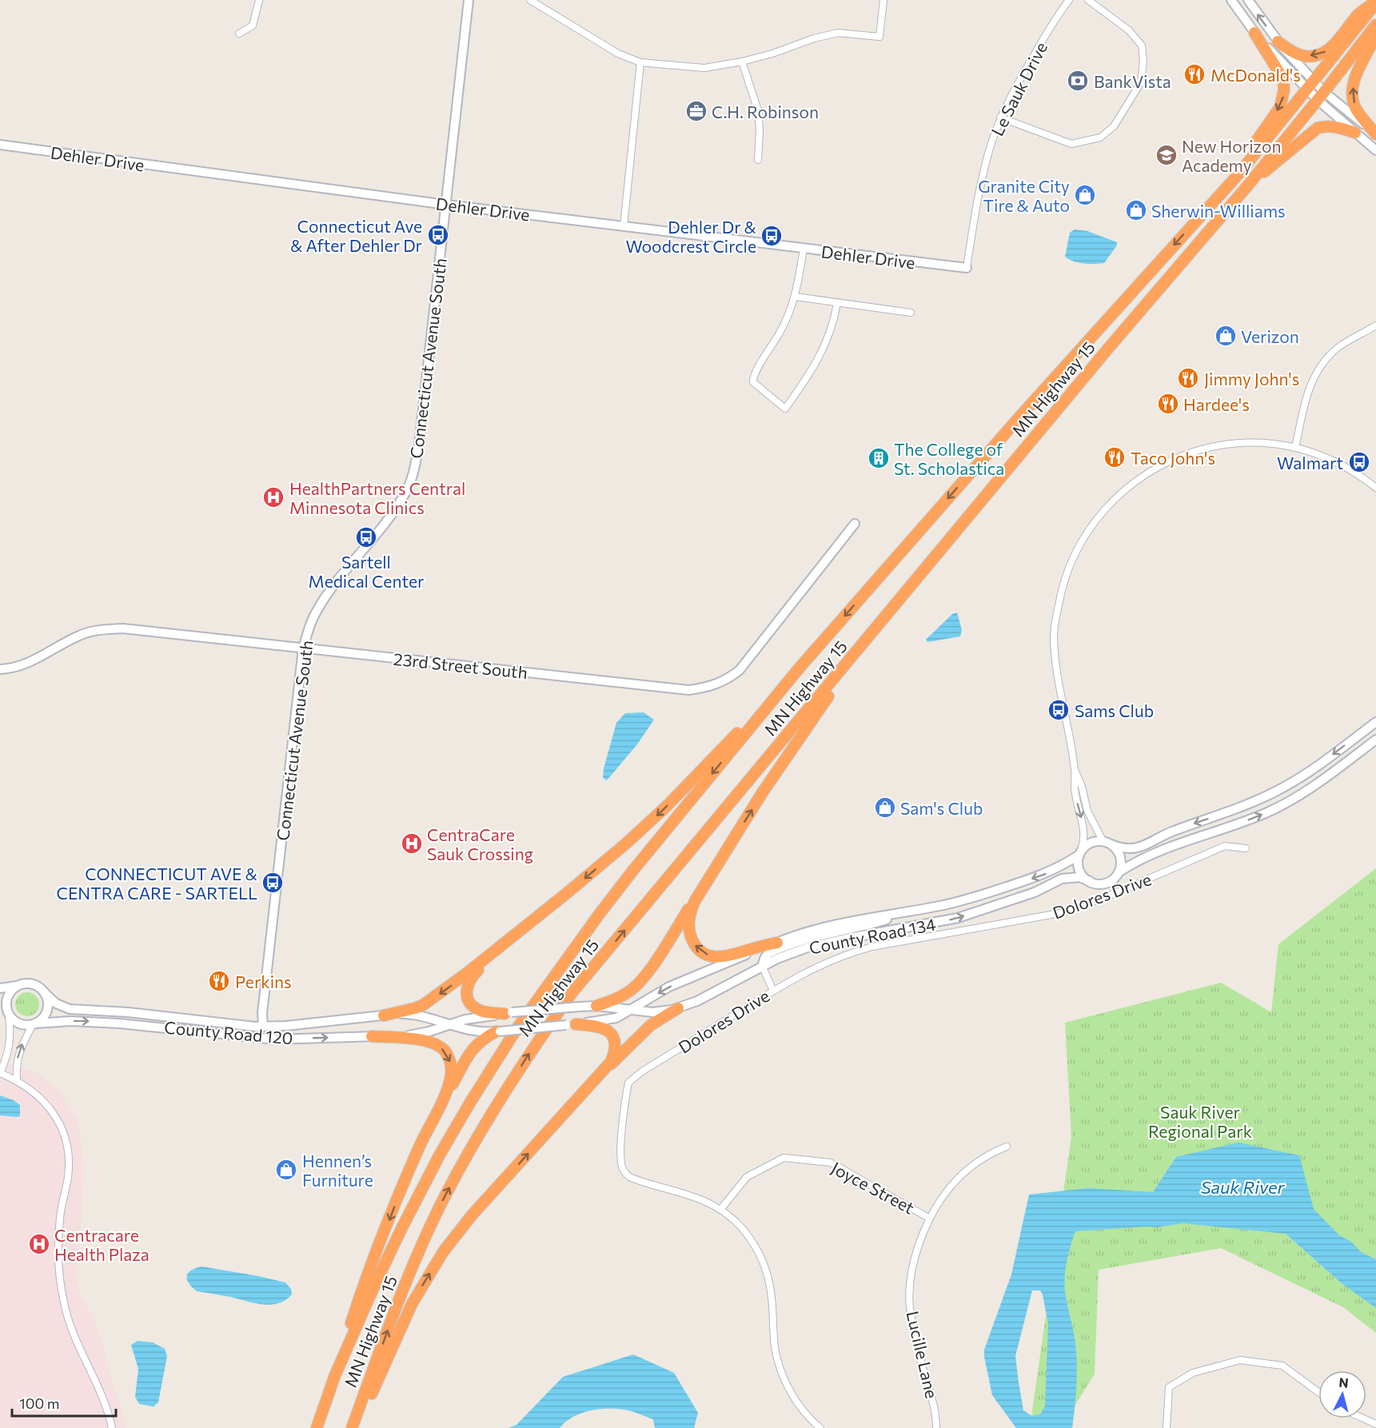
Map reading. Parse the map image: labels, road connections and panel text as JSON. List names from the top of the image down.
{
  "streets": {
    "highway": ["MN Highway 15"],
    "street": [
      "Le Sauk Drive",
      "Dehler Drive",
      "Connecticut Avenue South",
      "23rd Street South",
      "Dolores Drive",
      "County Road 134",
      "County Road 120",
      "Joyce Street",
      "Lucille Lane"
    ]
  },
  "crossings": [
    ["Le Sauk Drive", "Dehler Drive"],
    ["Dehler Drive", "Connecticut Avenue South"],
    ["Connecticut Avenue South", "23rd Street South"],
    ["Connecticut Avenue South", "County Road 120"],
    ["Dolores Drive", "Joyce Street"],
    ["County Road 134", "County Road 120"],
    ["Joyce Street", "Lucille Lane"]
  ],
  "water": ["Sauk River"],
  "parks": ["Sauk River Regional Park"],
  "places": {
    "restaurant": [
      "McDonald's",
      "Jimmy John's",
      "Hardee's",
      "Taco John's",
      "Perkins"
    ],
    "bank": ["BankVista"],
    "office": ["C.H. Robinson"],
    "school or university": ["New Horizon Academy"],
    "shop": [
      "Granite City Tire & Auto",
      "Sherwin-Williams",
      "Verizon",
      "Sam's Club",
      "Hennen’s Furniture"
    ],
    "bus stop": [
      "Connecticut Ave & After Dehler Dr",
      "Dehler Dr & Woodcrest Circle",
      "Walmart",
      "Sartell Medical Center",
      "Sams Club",
      "CONNECTICUT AVE & CENTRA CARE - SARTELL"
    ],
    "building": ["The College of St. Scholastica"],
    "hospital": ["HealthPartners Central Minnesota Clinics", "CentraCare Sauk Crossing", "Centracare Health Plaza"]
  },
  "scale_bar": "100 m",
  "north": "top"
}
